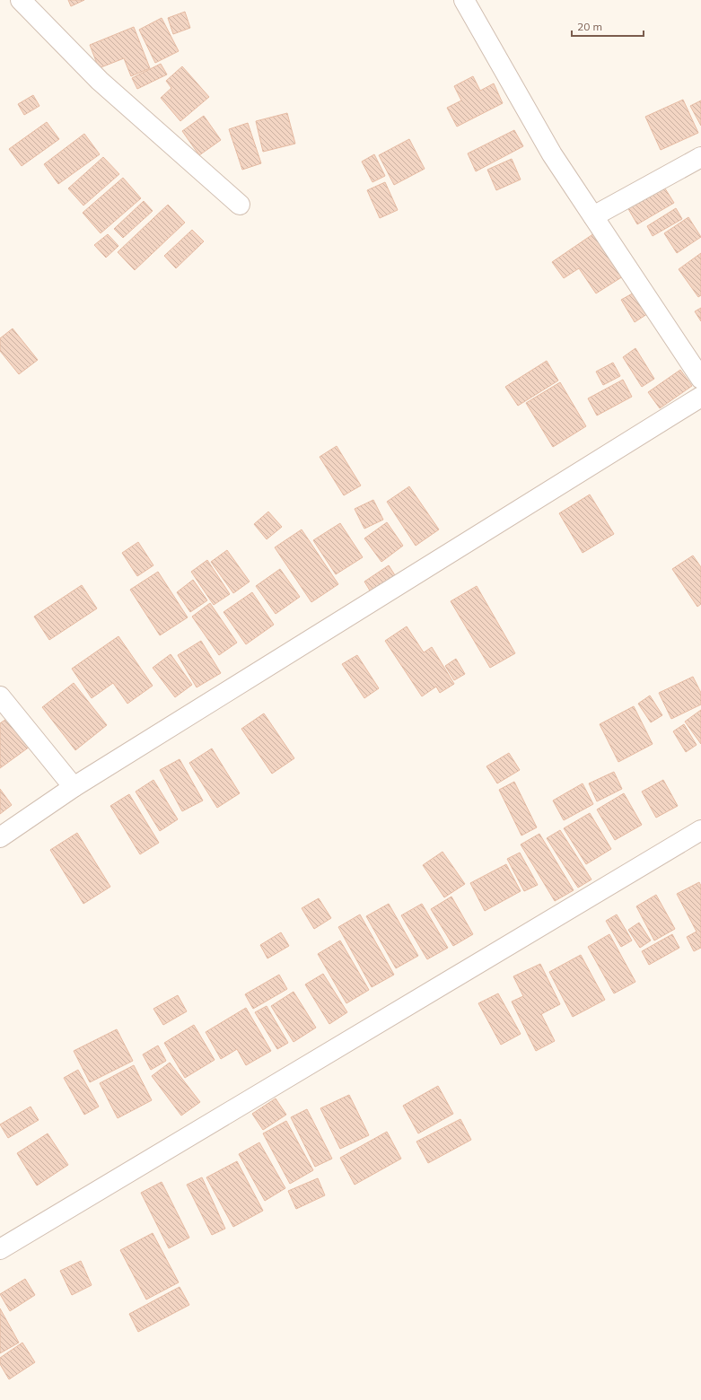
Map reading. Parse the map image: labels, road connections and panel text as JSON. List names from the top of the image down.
{
  "scale_bar": "20 m"
}
